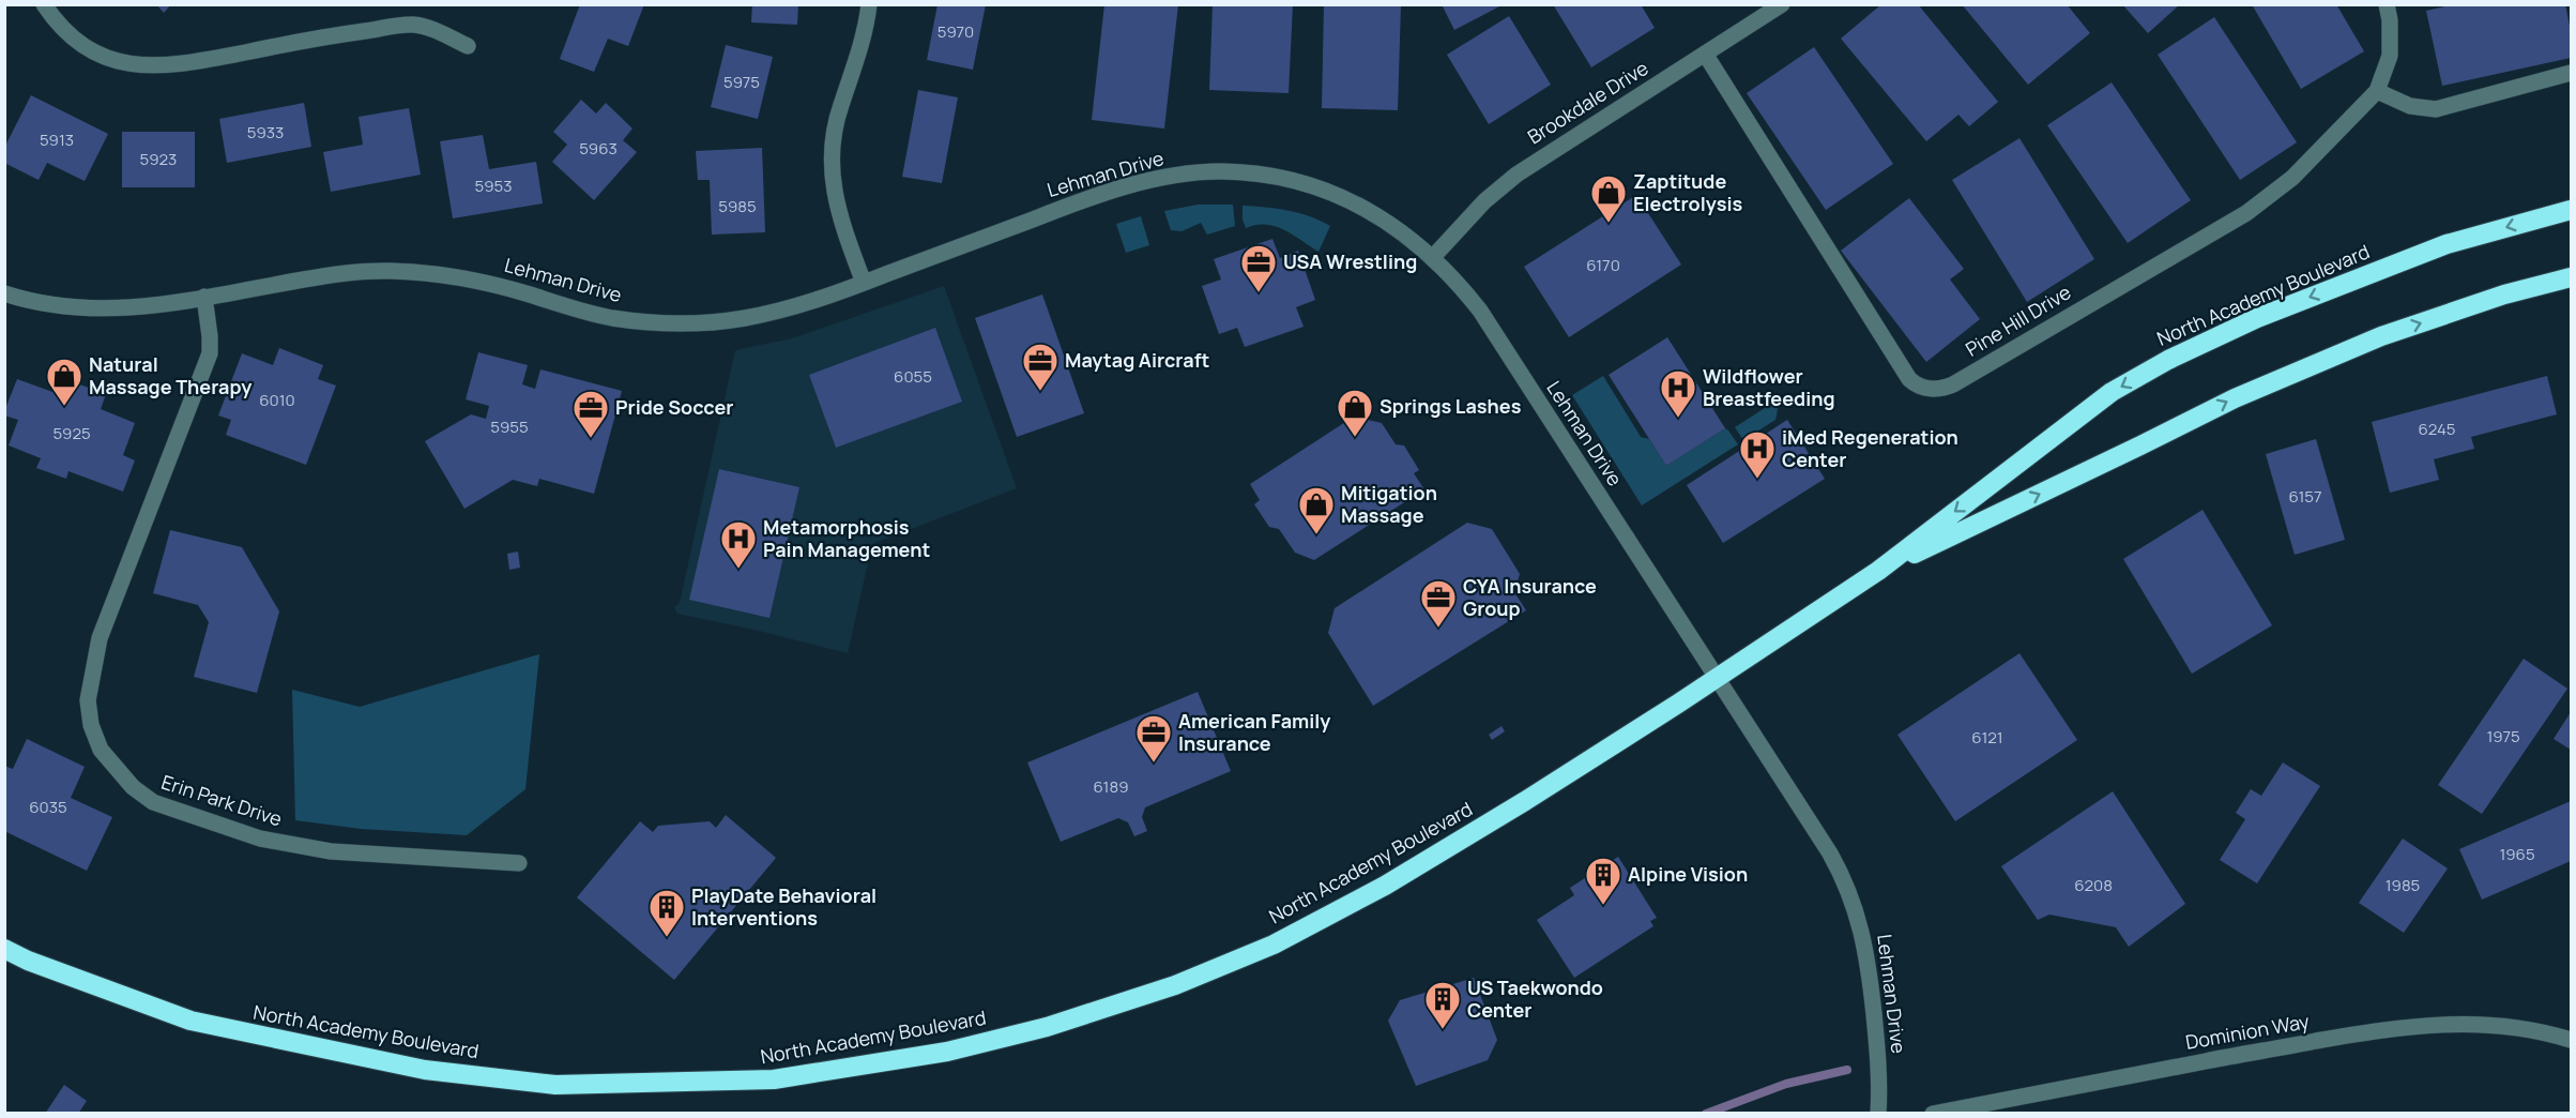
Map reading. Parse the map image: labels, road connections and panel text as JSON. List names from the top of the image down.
{
  "streets": {
    "highway": ["North Academy Boulevard"],
    "street": [
      "Brookdale Drive",
      "Lehman Drive",
      "Pine Hill Drive",
      "Erin Park Drive",
      "Dominion Way"
    ]
  },
  "crossings": [
    ["Brookdale Drive", "Lehman Drive"],
    ["Brookdale Drive", "Pine Hill Drive"],
    ["Lehman Drive", "North Academy Boulevard"],
    ["Lehman Drive", "Erin Park Drive"]
  ],
  "places": {
    "shop": [
      "Zaptitude Electrolysis",
      "Natural Massage Therapy",
      "Springs Lashes",
      "Mitigation Massage"
    ],
    "office": [
      "USA Wrestling",
      "Maytag Aircraft",
      "Pride Soccer",
      "CYA Insurance Group",
      "American Family Insurance"
    ],
    "hospital": ["Wildflower Breastfeeding", "iMed Regeneration Center", "Metamorphosis Pain Management"],
    "building": ["Alpine Vision", "PlayDate Behavioral Interventions", "US Taekwondo Center"]
  },
  "house_numbers": [
    "5970",
    "5975",
    "5933",
    "5913",
    "5963",
    "5923",
    "5953",
    "5985",
    "6170",
    "6055",
    "6010",
    "5955",
    "6245",
    "5925",
    "6157",
    "1975",
    "6121",
    "6189",
    "6035",
    "1965",
    "6208",
    "1985"
  ]
}
